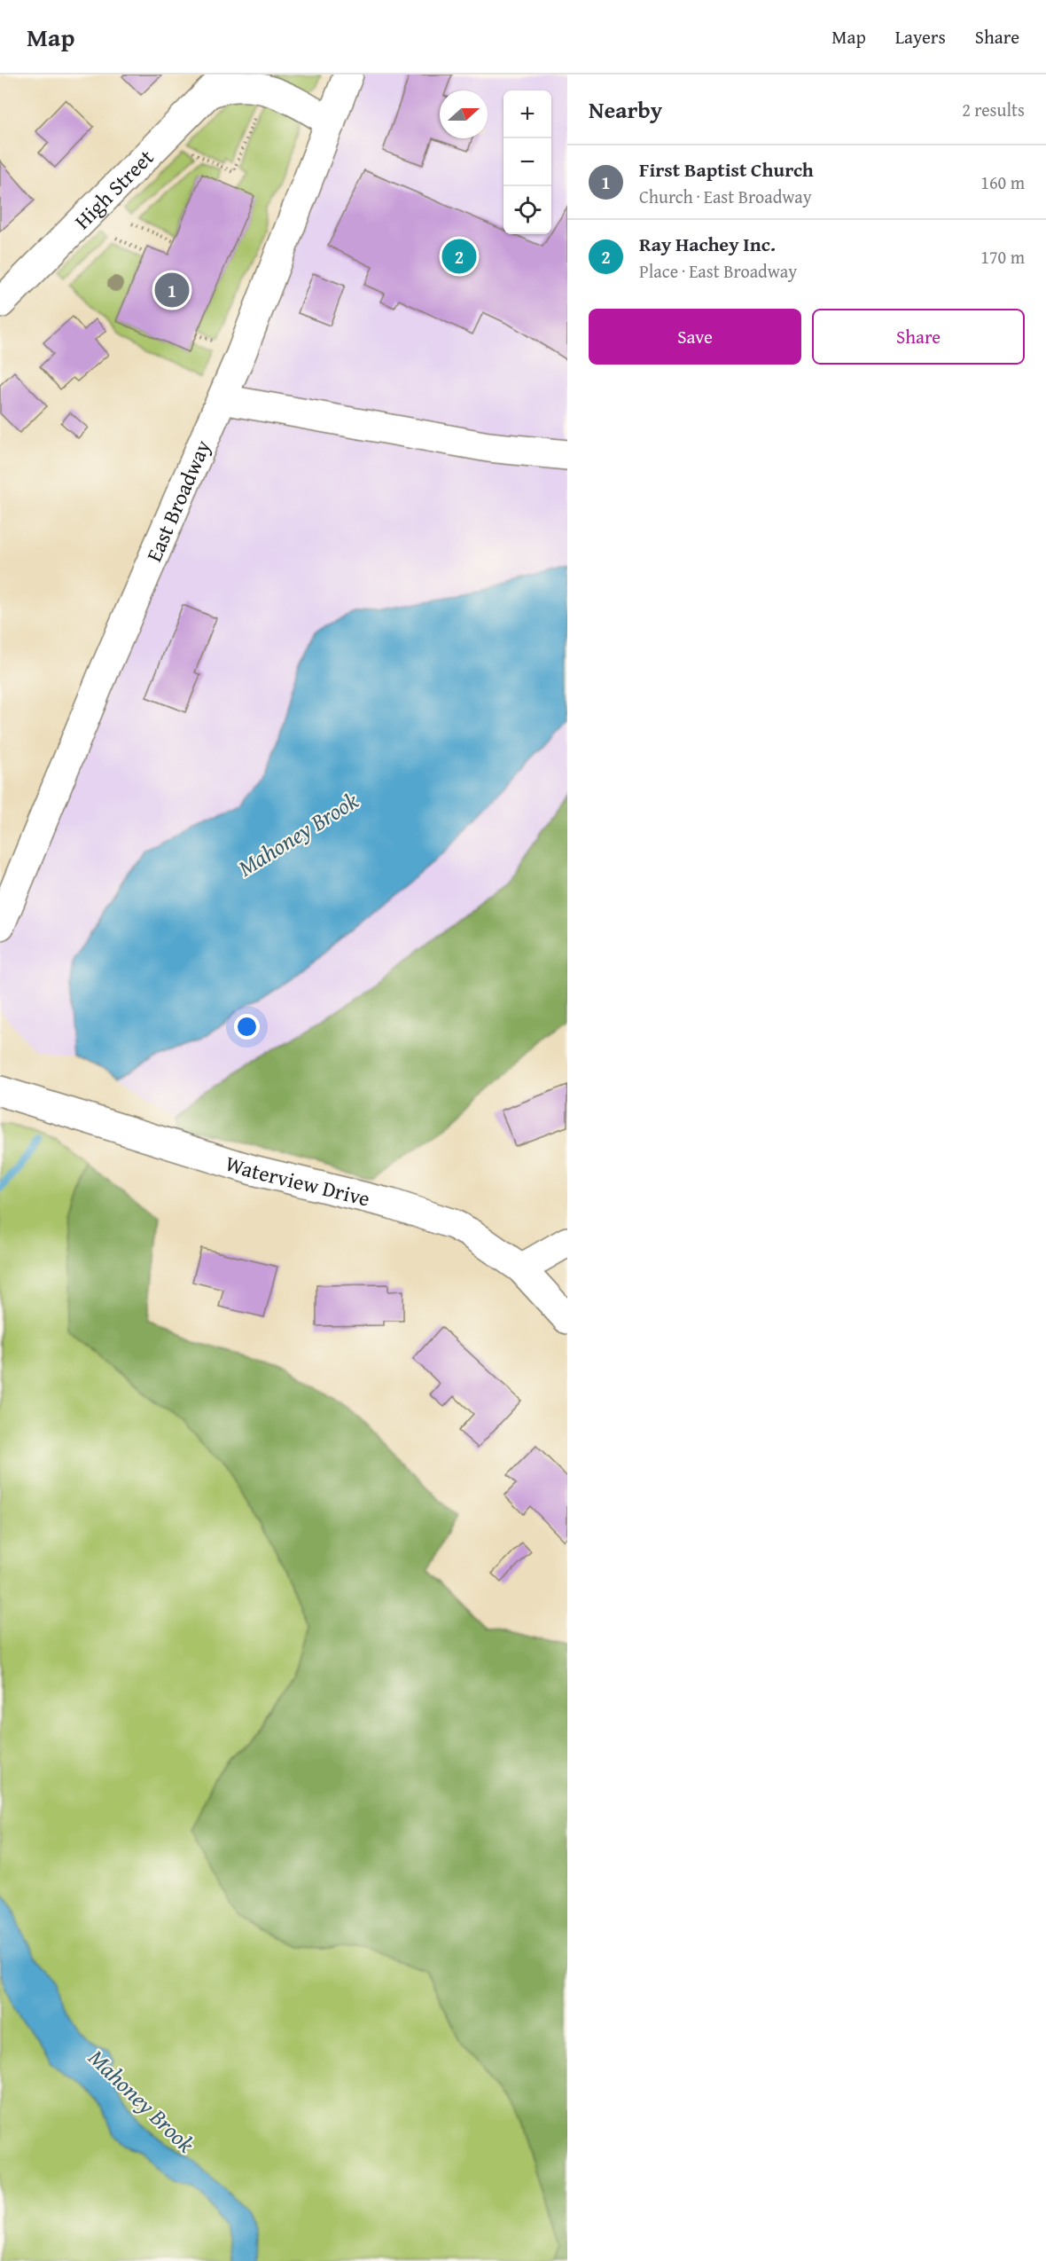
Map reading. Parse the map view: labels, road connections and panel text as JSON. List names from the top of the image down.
{
  "streets": {
    "street": ["High Street", "East Broadway", "Waterview Drive"]
  },
  "crossings": [
    ["High Street", "East Broadway"]
  ],
  "water": ["Mahoney Brook"],
  "north": "right",
  "page": {
    "header": "Map",
    "nav": ["Map", "Layers", "Share"],
    "heading": ["Nearby", "2 results"],
    "map_buttons": ["+", "−"],
    "list": [
      {
        "mark": "1",
        "name": "First Baptist Church",
        "note": "Church · East Broadway",
        "value": "160 m"
      },
      {
        "mark": "2",
        "name": "Ray Hachey Inc.",
        "note": "Place · East Broadway",
        "value": "170 m"
      }
    ],
    "pins": ["2", "1"],
    "buttons": ["Save", "Share"]
  }
}
